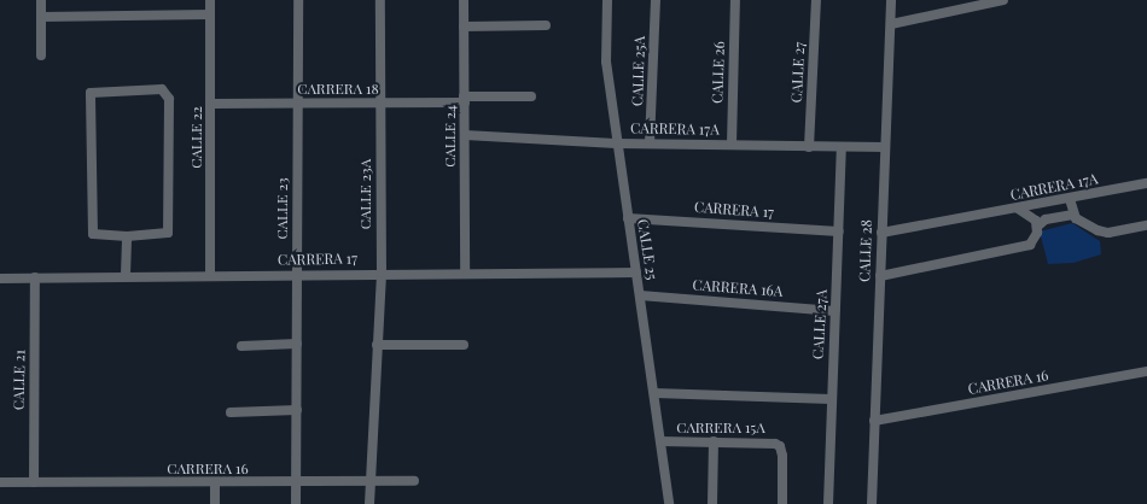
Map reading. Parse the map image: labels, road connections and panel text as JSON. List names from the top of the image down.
{
  "streets": {
    "street": [
      "CALLE 25A",
      "CALLE 26",
      "CALLE 27",
      "CARRERA 18",
      "CARRERA 17A",
      "CALLE 24",
      "CALLE 22",
      "CALLE 23A",
      "CALLE 23",
      "CARRERA 17",
      "CALLE 25",
      "CALLE 28",
      "CARRERA 16A",
      "CALLE 27A",
      "CALLE 21",
      "CARRERA 16",
      "CARRERA 15A"
    ]
  },
  "crossings": [
    ["CALLE 25A", "CARRERA 17A"],
    ["CALLE 26", "CARRERA 17A"],
    ["CALLE 27", "CARRERA 17A"],
    ["CARRERA 18", "CALLE 24"],
    ["CARRERA 18", "CALLE 22"],
    ["CARRERA 18", "CALLE 23A"],
    ["CARRERA 18", "CALLE 23"],
    ["CARRERA 17A", "CALLE 24"],
    ["CARRERA 17A", "CALLE 25"],
    ["CARRERA 17A", "CALLE 28"],
    ["CARRERA 17A", "CALLE 27A"],
    ["CALLE 24", "CARRERA 17"],
    ["CALLE 22", "CARRERA 17"],
    ["CALLE 23A", "CARRERA 17"],
    ["CALLE 23A", "CARRERA 16"],
    ["CALLE 23", "CARRERA 17"],
    ["CALLE 23", "CARRERA 16"],
    ["CARRERA 17", "CALLE 25"],
    ["CARRERA 17", "CALLE 27A"],
    ["CARRERA 17", "CALLE 21"],
    ["CALLE 25", "CARRERA 16A"],
    ["CALLE 25", "CARRERA 15A"],
    ["CALLE 28", "CARRERA 16"],
    ["CARRERA 16A", "CALLE 27A"],
    ["CALLE 21", "CARRERA 16"]
  ]
}
